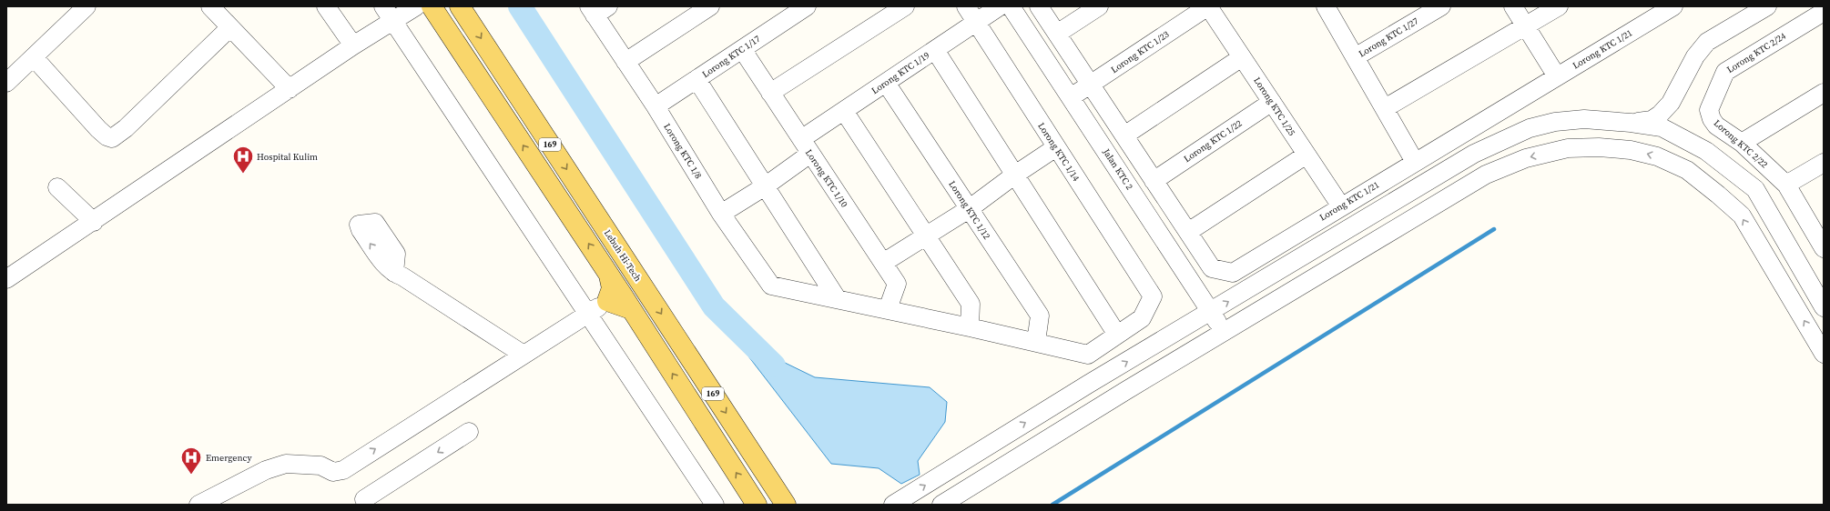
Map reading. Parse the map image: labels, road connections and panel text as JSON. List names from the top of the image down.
{
  "streets": {
    "main road": ["169", "Lebuh Hi-Tech"],
    "street": [
      "Lorong KTC 1/27",
      "Lorong KTC 1/21",
      "Lorong KTC 1/23",
      "Lorong KTC 2/24",
      "Lorong KTC 1/17",
      "Lorong KTC 1/19",
      "Lorong KTC 1/25",
      "Lorong KTC 1/22",
      "Lorong KTC 2/22",
      "Lorong KTC 1/8",
      "Lorong KTC 1/14",
      "Jalan KTC 2",
      "Lorong KTC 1/10",
      "Lorong KTC 1/12"
    ]
  },
  "crossings": [
    ["Lorong KTC 1/21", "Lorong KTC 1/23"],
    ["Lorong KTC 1/21", "Lorong KTC 1/25"],
    ["Lorong KTC 1/21", "Lorong KTC 1/22"],
    ["Lorong KTC 1/23", "Lorong KTC 1/25"],
    ["Lorong KTC 1/23", "Jalan KTC 2"],
    ["Lorong KTC 2/24", "Lorong KTC 2/22"],
    ["Lorong KTC 1/17", "Lorong KTC 1/8"],
    ["Lorong KTC 1/17", "Lorong KTC 1/10"],
    ["Lorong KTC 1/19", "Lorong KTC 1/8"],
    ["Lorong KTC 1/19", "Lorong KTC 1/14"],
    ["Lorong KTC 1/19", "Lorong KTC 1/10"],
    ["Lorong KTC 1/19", "Lorong KTC 1/12"],
    ["Lorong KTC 1/25", "Lorong KTC 1/22"]
  ],
  "places": {
    "hospital": ["Hospital Kulim", "Emergency"]
  }
}
